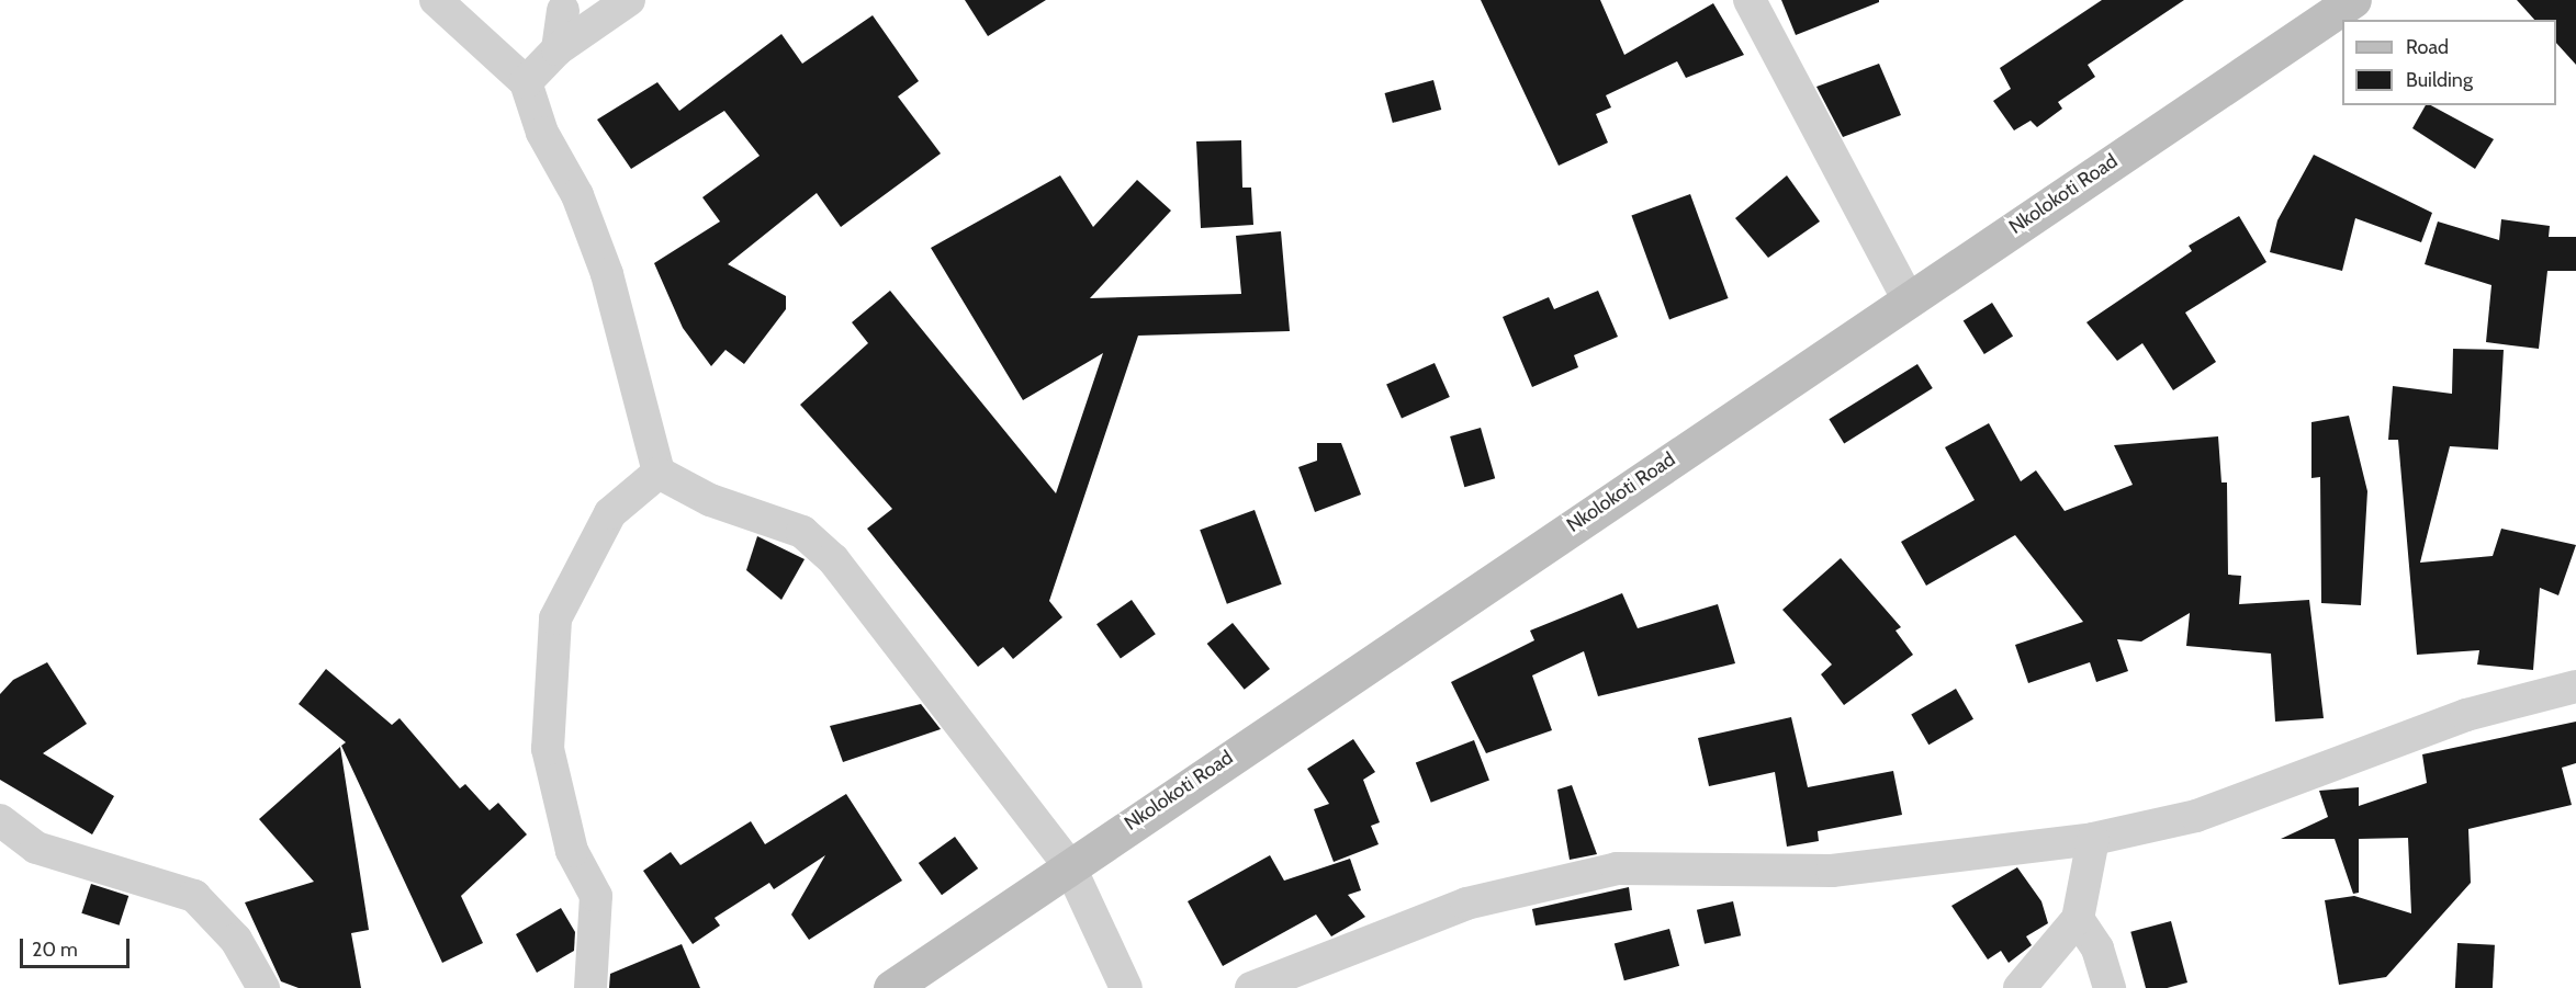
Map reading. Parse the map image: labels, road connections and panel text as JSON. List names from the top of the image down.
{
  "streets": {
    "main road": ["Nkolokoti Road"]
  },
  "legend": ["Road", "Building"],
  "scale_bar": "20 m"
}
